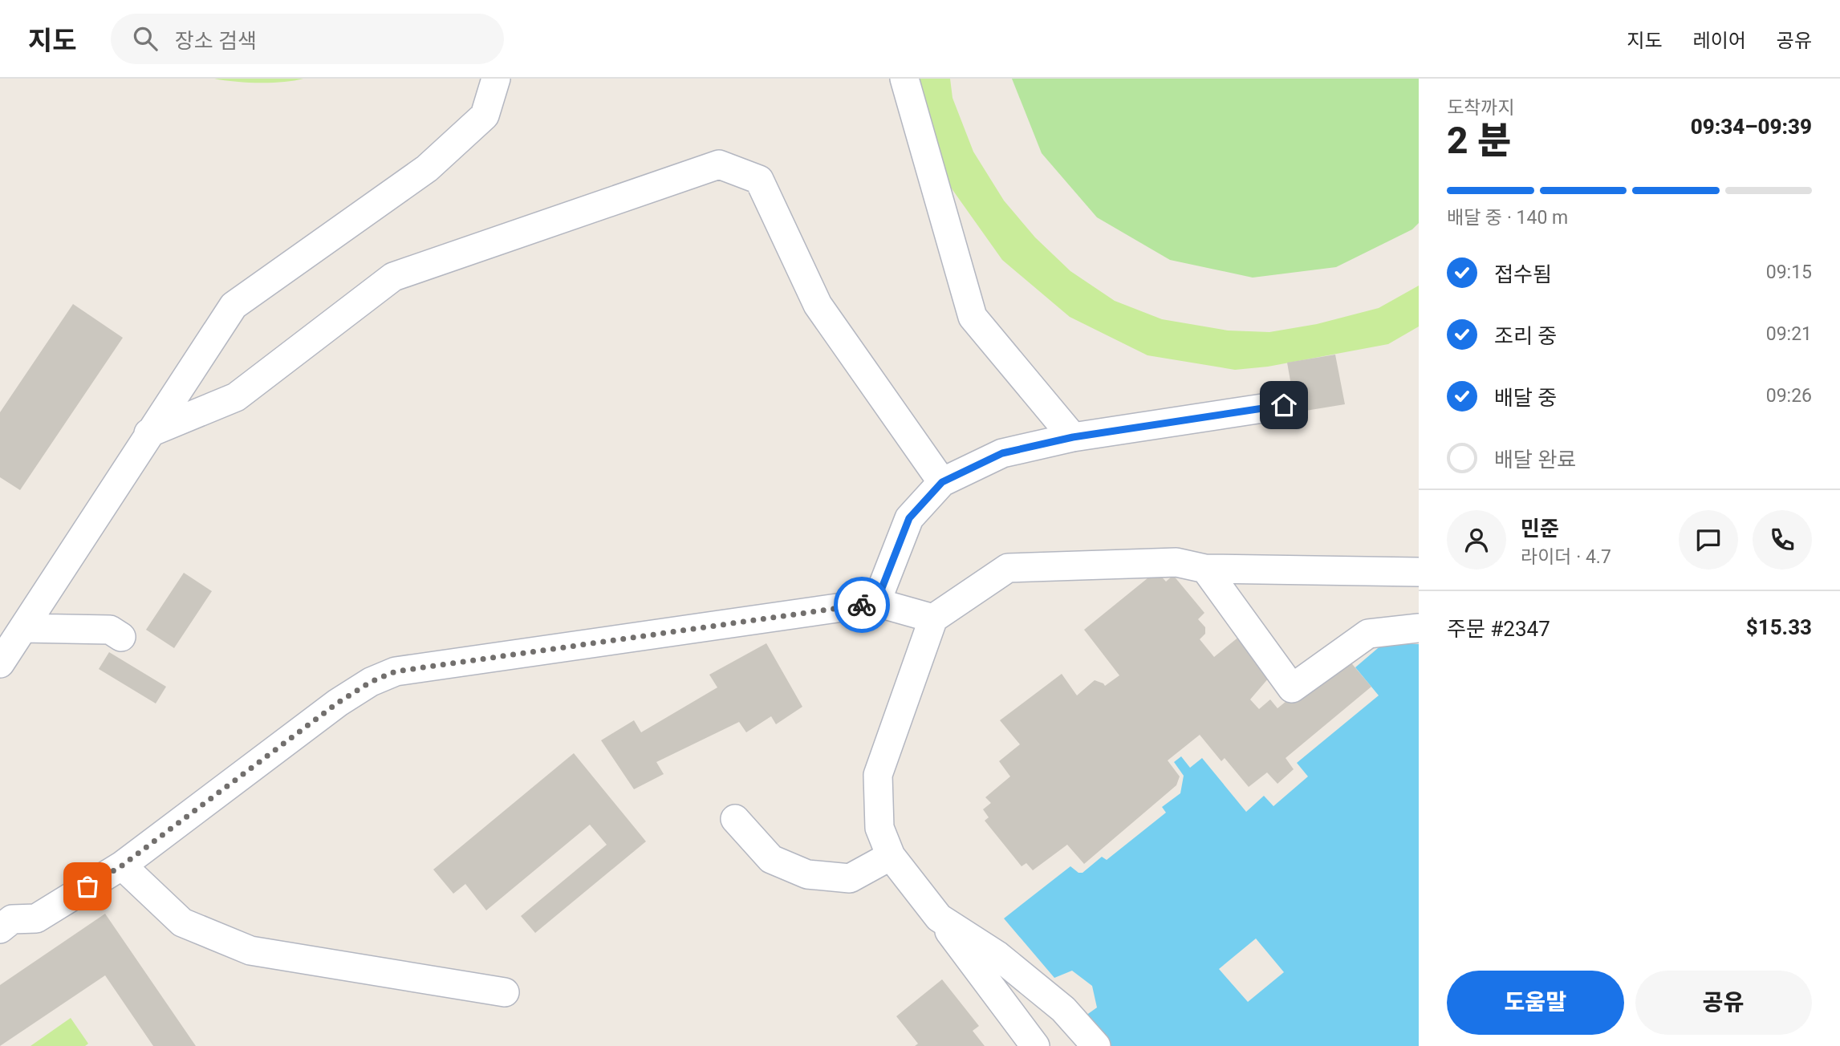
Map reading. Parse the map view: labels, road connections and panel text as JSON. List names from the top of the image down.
{
  "page": {
    "header": "지도",
    "search": "장소 검색",
    "nav": ["지도", "레이어", "공유"],
    "heading": ["2 분", "도착까지", "09:34–09:39"],
    "panel": [
      "민준",
      "라이더 · 4.7",
      "주문 #2347",
      "$15.33"
    ],
    "bar": "배달 중 · 140 m",
    "list": [
      ["접수됨", "09:15"],
      ["조리 중", "09:21"],
      ["배달 중", "09:26"],
      "배달 완료"
    ],
    "buttons": ["도움말", "공유"]
  }
}
